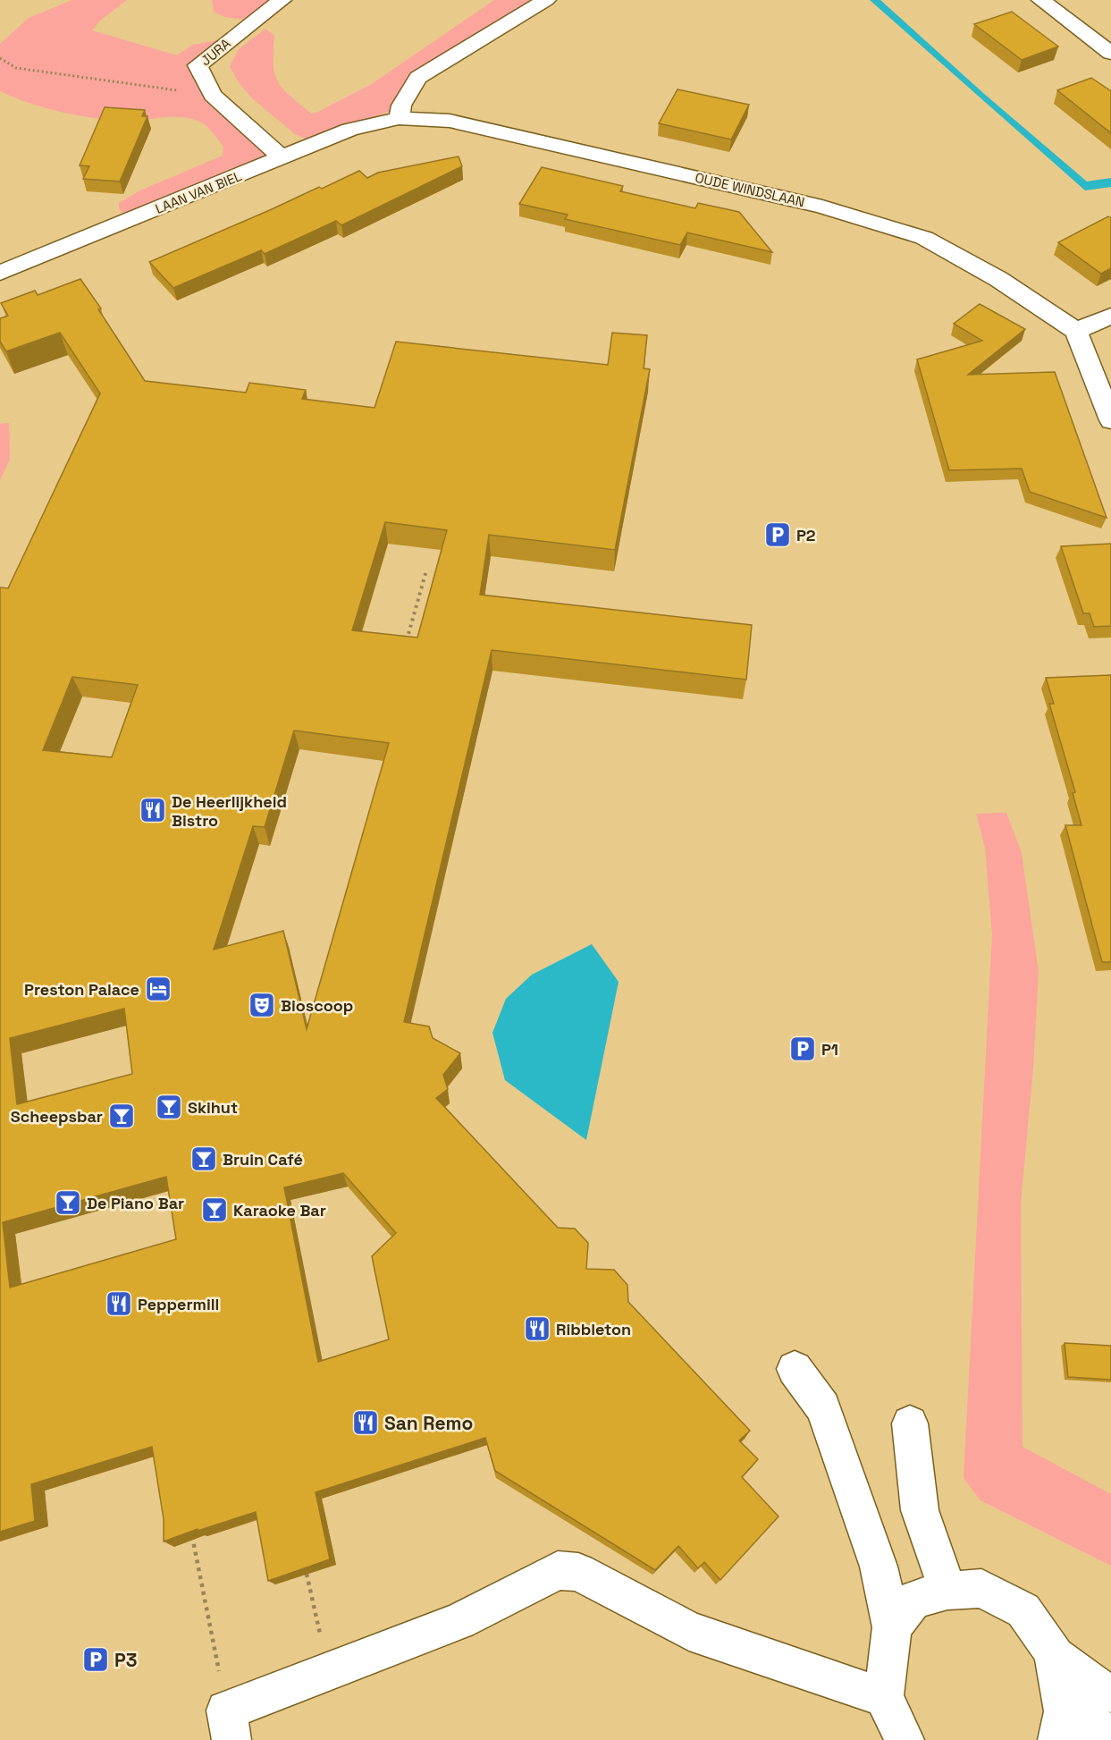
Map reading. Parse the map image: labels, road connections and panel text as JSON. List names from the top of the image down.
{
  "streets": {
    "street": ["JURA", "OUDE WINDSLAAN", "LAAN VAN BIEL"]
  },
  "crossings": [
    ["JURA", "LAAN VAN BIEL"],
    ["OUDE WINDSLAAN", "LAAN VAN BIEL"]
  ],
  "places": {
    "parking": ["P2", "P1", "P3"],
    "restaurant": [
      "De Heerlijkheid Bistro",
      "Peppermill",
      "Ribbleton",
      "San Remo"
    ],
    "hotel": ["Preston Palace"],
    "theatre": ["Bioscoop"],
    "bar": [
      "Skihut",
      "Scheepsbar",
      "Bruin Café",
      "De Piano Bar",
      "Karaoke Bar"
    ]
  }
}
